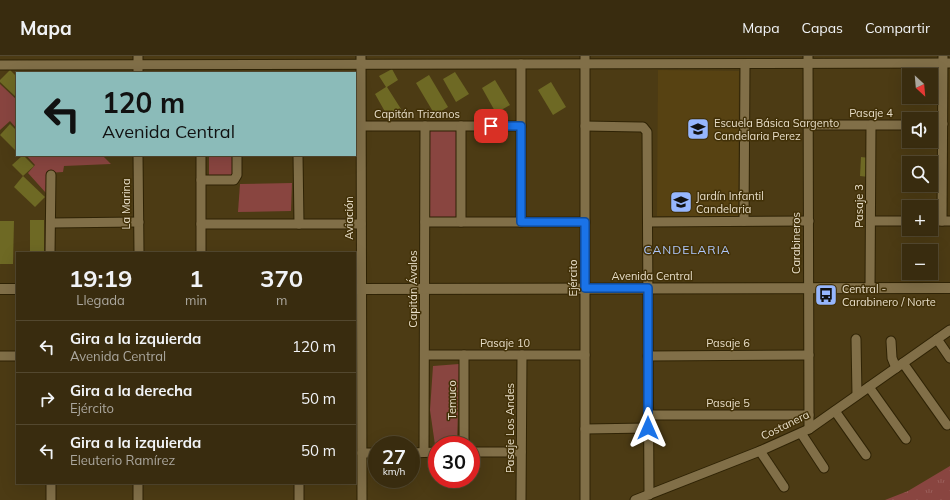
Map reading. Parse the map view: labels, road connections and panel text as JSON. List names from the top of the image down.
{
  "streets": {
    "street": [
      "Pasaje 4",
      "Capitán Trizanos",
      "La Marina",
      "Pasaje 3",
      "Aviación",
      "Carabineros",
      "Avenida Central",
      "Ejército",
      "Capitán Ávalos",
      "Pasaje 10",
      "Pasaje 6",
      "Temuco",
      "Pasaje 5",
      "Costanera",
      "Pasaje Los Andes"
    ]
  },
  "crossings": [
    ["Pasaje 4", "Pasaje 3"],
    ["Pasaje 4", "Carabineros"],
    ["Capitán Trizanos", "Aviación"],
    ["Capitán Trizanos", "Capitán Ávalos"],
    ["Pasaje 3", "Avenida Central"],
    ["Aviación", "Avenida Central"],
    ["Carabineros", "Avenida Central"],
    ["Carabineros", "Pasaje 6"],
    ["Carabineros", "Pasaje 5"],
    ["Carabineros", "Costanera"],
    ["Avenida Central", "Ejército"],
    ["Avenida Central", "Capitán Ávalos"],
    ["Ejército", "Pasaje 10"],
    ["Capitán Ávalos", "Pasaje 10"],
    ["Pasaje 10", "Temuco"],
    ["Pasaje 10", "Pasaje Los Andes"]
  ],
  "districts": ["CANDELARIA"],
  "places": {
    "school or university": ["Escuela Básica Sargento Candelaria Perez", "Jardín Infantil Candelaria"],
    "bus stop": ["Central - Carabinero / Norte"]
  },
  "north": "bottom right",
  "page": {
    "header": "Mapa",
    "nav": ["Mapa", "Capas", "Compartir"],
    "map_buttons": ["+", "−"],
    "turn": ["120 m", "Avenida Central"],
    "eta": [
      "19:19",
      "Llegada",
      "1",
      "min",
      "370",
      "m"
    ],
    "list": [
      {
        "name": "Gira a la izquierda",
        "note": "Avenida Central",
        "value": "120 m"
      },
      {
        "name": "Gira a la derecha",
        "note": "Ejército",
        "value": "50 m"
      },
      {
        "name": "Gira a la izquierda",
        "note": "Eleuterio Ramírez",
        "value": "50 m"
      }
    ],
    "speed": "27 km/h",
    "limit": "30"
  }
}
